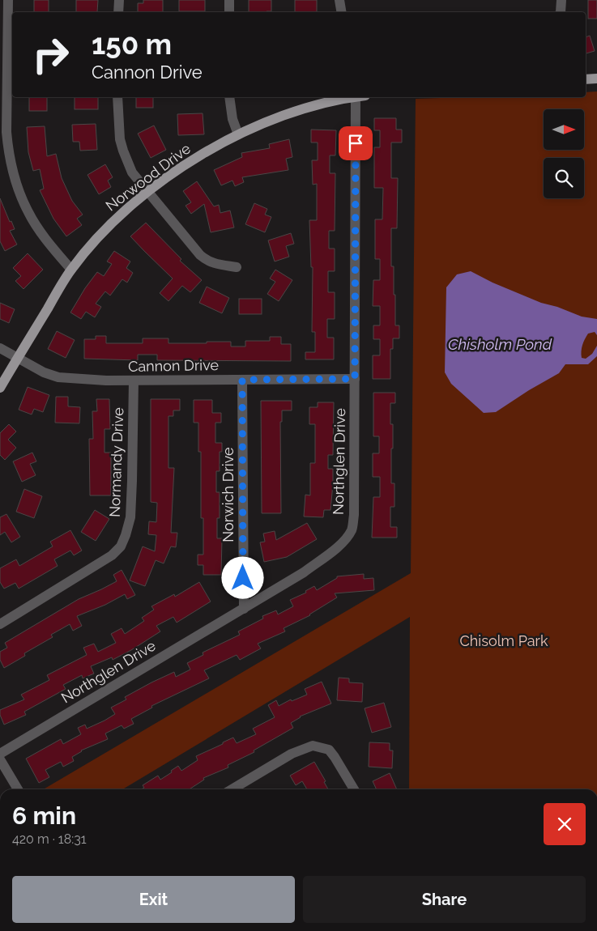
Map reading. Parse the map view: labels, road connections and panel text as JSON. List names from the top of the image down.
{
  "streets": {
    "main road": ["Norwood Drive"],
    "street": [
      "Cannon Drive",
      "Northglen Drive",
      "Normandy Drive",
      "Norwich Drive"
    ]
  },
  "crossings": [
    ["Norwood Drive", "Cannon Drive"],
    ["Cannon Drive", "Northglen Drive"],
    ["Cannon Drive", "Normandy Drive"],
    ["Cannon Drive", "Norwich Drive"],
    ["Northglen Drive", "Norwich Drive"]
  ],
  "water": ["Chisholm Pond"],
  "parks": ["Chisolm Park"],
  "north": "right",
  "page": {
    "turn": ["150 m", "Cannon Drive"],
    "heading": ["6 min", "420 m · 18:31"],
    "buttons": ["Exit", "Share"]
  }
}
